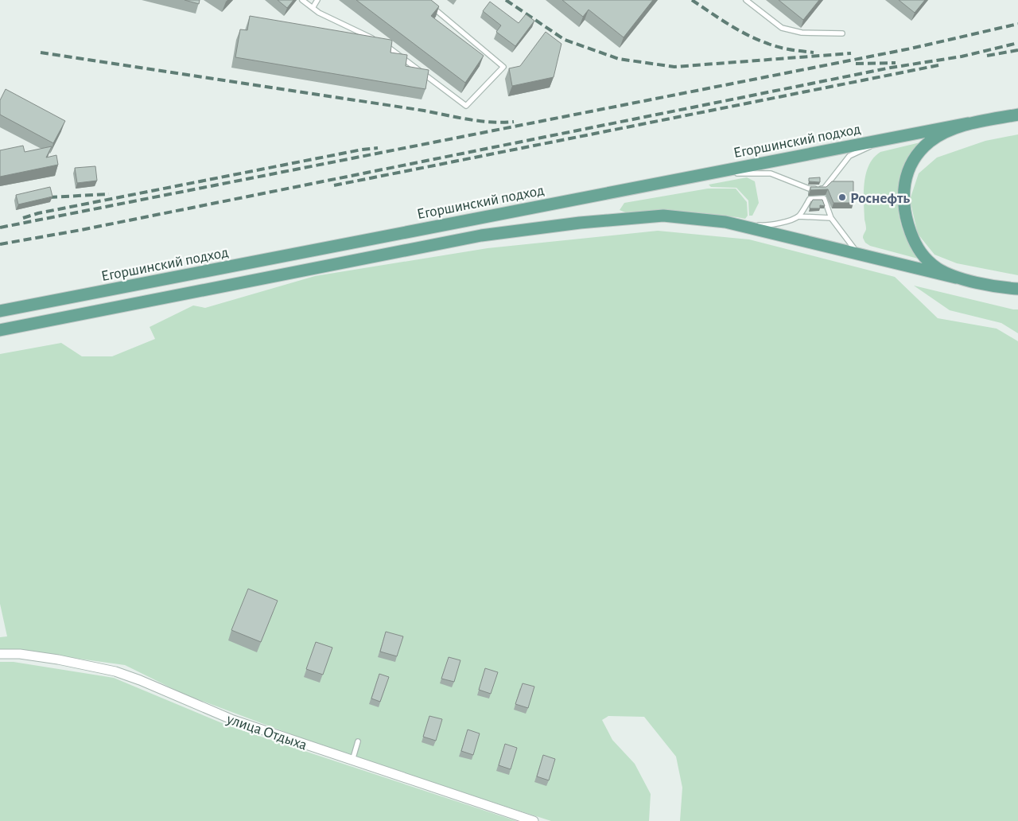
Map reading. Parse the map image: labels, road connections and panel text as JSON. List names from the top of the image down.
{
  "streets": {
    "main road": ["Егоршинский подход"],
    "street": ["улица Отдыха"]
  },
  "places": ["Роснефть"]
}
